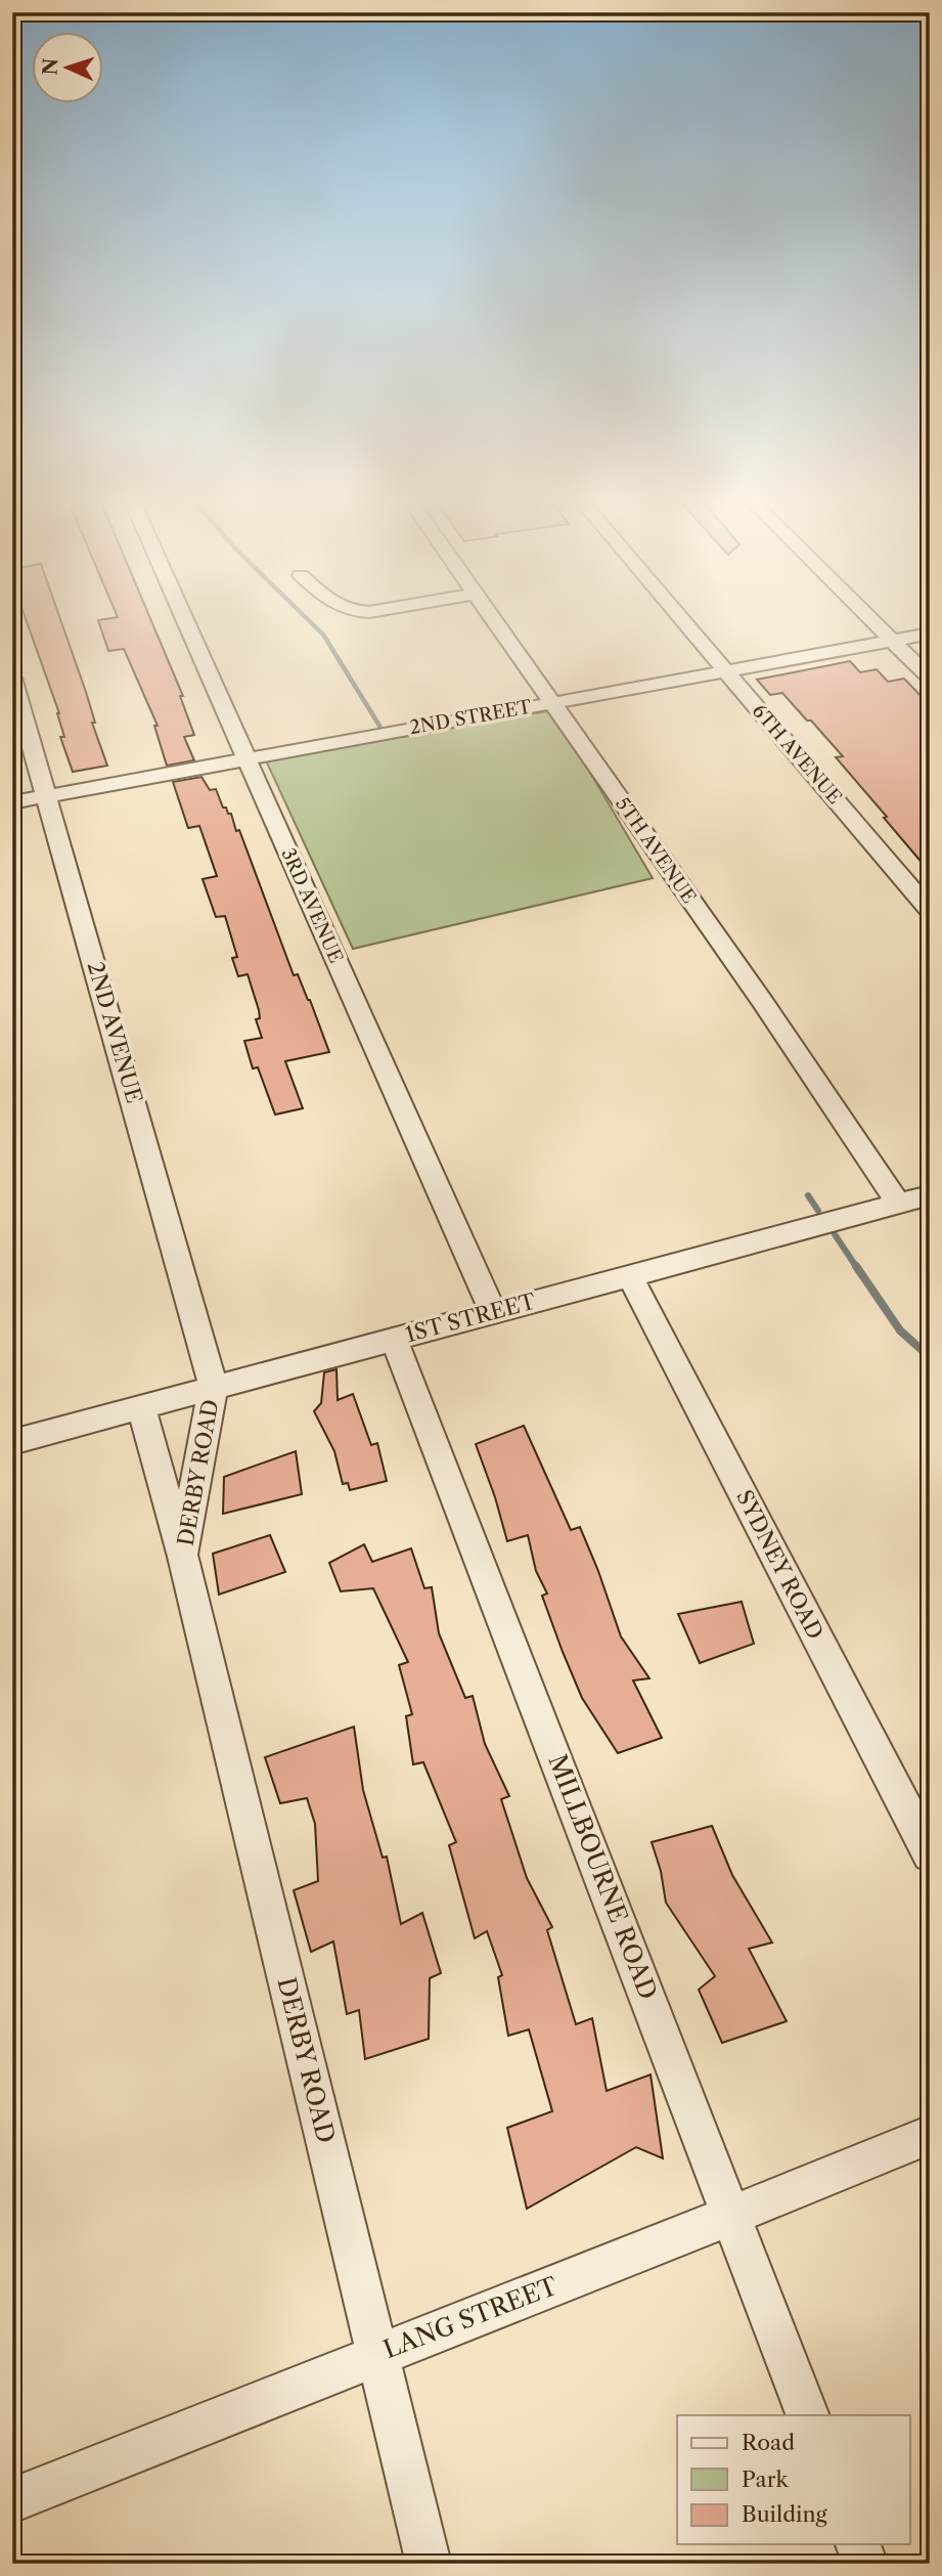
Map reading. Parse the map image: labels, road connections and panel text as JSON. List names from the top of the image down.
{
  "streets": {
    "street": [
      "2ND STREET",
      "6TH AVENUE",
      "5TH AVENUE",
      "3RD AVENUE",
      "2ND AVENUE",
      "1ST STREET",
      "DERBY ROAD",
      "SYDNEY ROAD",
      "MILLBOURNE ROAD",
      "LANG STREET"
    ]
  },
  "crossings": [
    ["2ND STREET", "6TH AVENUE"],
    ["2ND STREET", "5TH AVENUE"],
    ["2ND STREET", "3RD AVENUE"],
    ["2ND STREET", "2ND AVENUE"],
    ["5TH AVENUE", "1ST STREET"],
    ["3RD AVENUE", "1ST STREET"],
    ["2ND AVENUE", "1ST STREET"],
    ["2ND AVENUE", "DERBY ROAD"],
    ["1ST STREET", "DERBY ROAD"],
    ["1ST STREET", "SYDNEY ROAD"],
    ["1ST STREET", "MILLBOURNE ROAD"],
    ["DERBY ROAD", "LANG STREET"],
    ["MILLBOURNE ROAD", "LANG STREET"]
  ],
  "legend": ["Road", "Park", "Building"],
  "north": "left"
}
